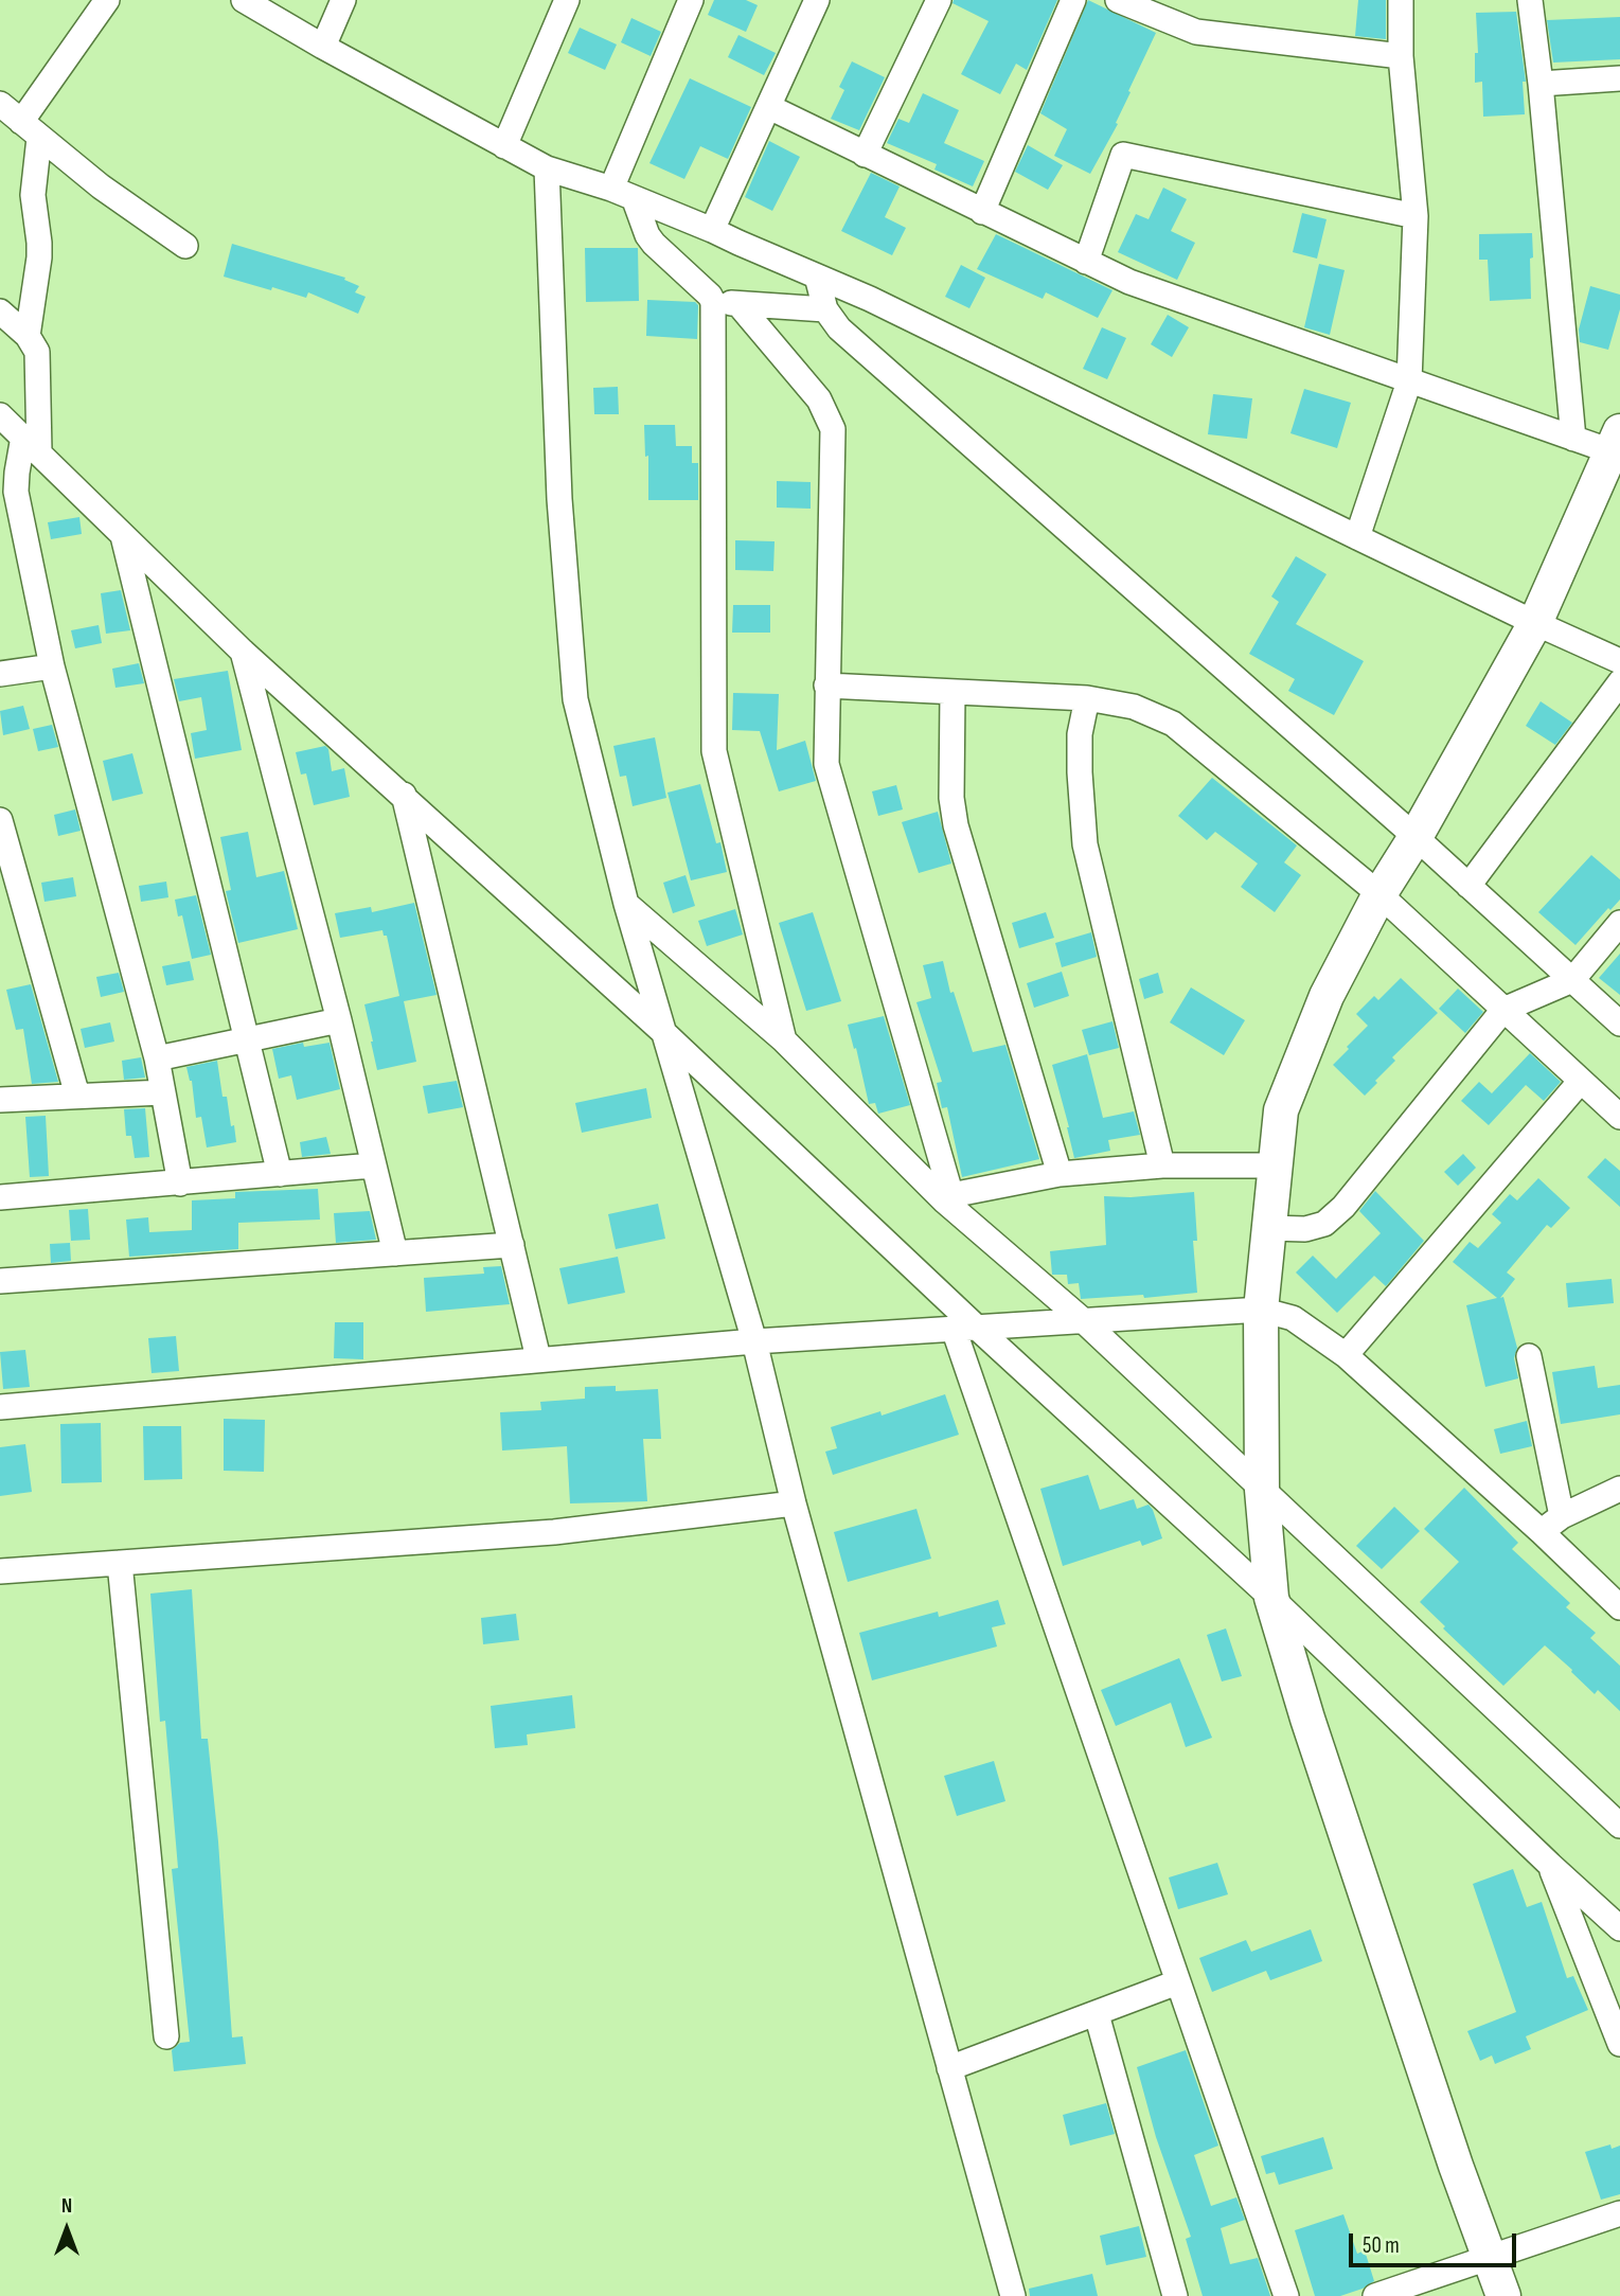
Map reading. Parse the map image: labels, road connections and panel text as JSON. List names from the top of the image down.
{
  "scale_bar": "50 m",
  "north": "top"
}
